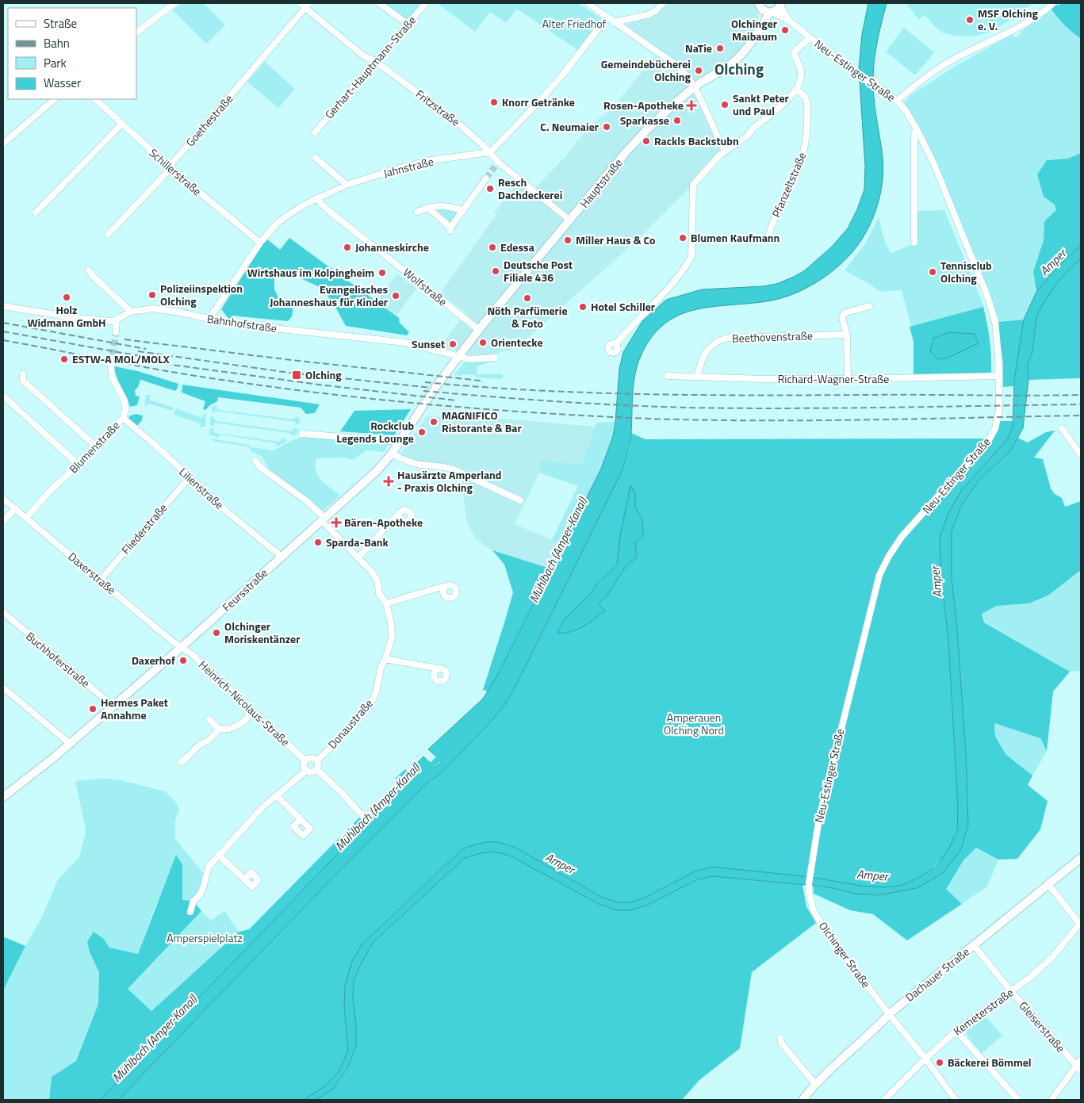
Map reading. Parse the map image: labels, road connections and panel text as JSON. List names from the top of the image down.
{
  "streets": {
    "street": [
      "Gerhart-Hauptmann-Straße",
      "Neu-Estinger Straße",
      "Fritzstraße",
      "Goethestraße",
      "Jahnstraße",
      "Schillerstraße",
      "Hauptstraße",
      "Pfanzeltstraße",
      "Wolfstraße",
      "Bahnhofstraße",
      "Beethovenstraße",
      "Richard-Wagner-Straße",
      "Blumenstraße",
      "Lilienstraße",
      "Fliederstraße",
      "Daxerstraße",
      "Feursstraße",
      "Buchhoferstraße",
      "Heinrich-Nicolaus-Straße",
      "Donaustraße",
      "Olchinger Straße",
      "Dachauer Straße",
      "Kemeterstraße",
      "Gleiserstraße"
    ]
  },
  "crossings": [
    ["Gerhart-Hauptmann-Straße", "Fritzstraße"],
    ["Neu-Estinger Straße", "Hauptstraße"],
    ["Neu-Estinger Straße", "Richard-Wagner-Straße"],
    ["Neu-Estinger Straße", "Olchinger Straße"],
    ["Fritzstraße", "Goethestraße"],
    ["Fritzstraße", "Jahnstraße"],
    ["Fritzstraße", "Hauptstraße"],
    ["Goethestraße", "Schillerstraße"],
    ["Jahnstraße", "Schillerstraße"],
    ["Jahnstraße", "Wolfstraße"],
    ["Jahnstraße", "Bahnhofstraße"],
    ["Hauptstraße", "Wolfstraße"],
    ["Hauptstraße", "Bahnhofstraße"],
    ["Hauptstraße", "Feursstraße"],
    ["Bahnhofstraße", "Feursstraße"],
    ["Beethovenstraße", "Richard-Wagner-Straße"],
    ["Blumenstraße", "Lilienstraße"],
    ["Blumenstraße", "Daxerstraße"],
    ["Lilienstraße", "Fliederstraße"],
    ["Lilienstraße", "Feursstraße"],
    ["Fliederstraße", "Daxerstraße"],
    ["Daxerstraße", "Feursstraße"],
    ["Daxerstraße", "Heinrich-Nicolaus-Straße"],
    ["Feursstraße", "Buchhoferstraße"],
    ["Feursstraße", "Heinrich-Nicolaus-Straße"],
    ["Feursstraße", "Donaustraße"],
    ["Heinrich-Nicolaus-Straße", "Donaustraße"],
    ["Olchinger Straße", "Dachauer Straße"],
    ["Olchinger Straße", "Kemeterstraße"],
    ["Dachauer Straße", "Gleiserstraße"],
    ["Kemeterstraße", "Gleiserstraße"]
  ],
  "districts": ["Olching"],
  "water": ["Amper", "Mühlbach (Amper-Kanal)"],
  "parks": ["Alter Friedhof", "Amperauen Olching Nord", "Amperspielplatz"],
  "places": {
    "other": [
      "MSF Olching e. V.",
      "Olchinger Maibaum",
      "NaTie",
      "Gemeindebücherei Olching",
      "Knorr Getränke",
      "Sankt Peter und Paul",
      "Sparkasse",
      "C. Neumaier",
      "Rackls Backstubn",
      "Resch Dachdeckerei",
      "Blumen Kaufmann",
      "Miller Haus & Co",
      "Johanneskirche",
      "Edessa",
      "Deutsche Post Filiale 436",
      "Tennisclub Olching",
      "Wirtshaus im Kolpingheim",
      "Polizeiinspektion Olching",
      "Evangelisches Johanneshaus für Kinder",
      "Holz Widmann GmbH",
      "Nöth Parfümerie & Foto",
      "Hotel Schiller",
      "Orientecke",
      "Sunset",
      "ESTW-A MOL/MOLX",
      "MAGNIFICO Ristorante & Bar",
      "Rockclub Legends Lounge",
      "Sparda-Bank",
      "Olchinger Moriskentänzer",
      "Daxerhof",
      "Hermes Paket Annahme",
      "Bäckerei Bömmel"
    ],
    "health": ["Rosen-Apotheke", "Hausärzte Amperland - Praxis Olching", "Bären-Apotheke"],
    "transit": ["Olching"]
  },
  "legend": [
    "Straße",
    "Bahn",
    "Park",
    "Wasser"
  ]
}
